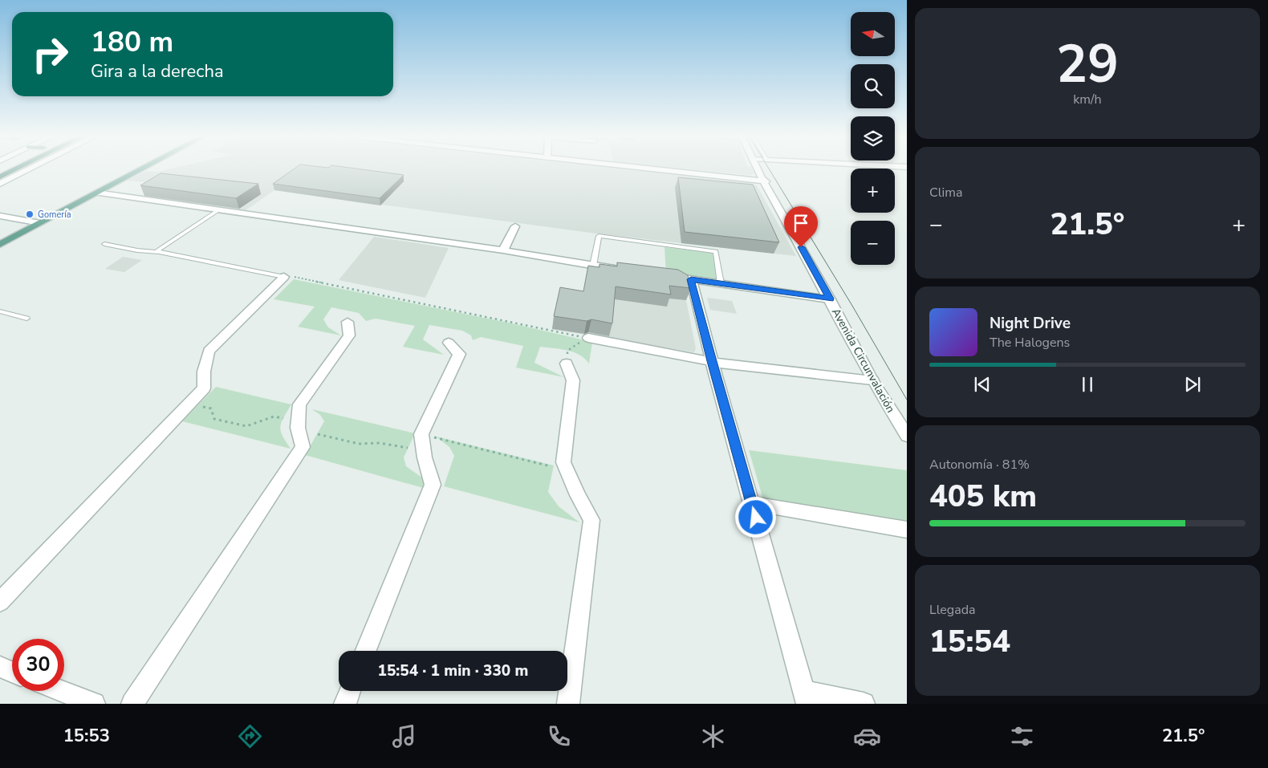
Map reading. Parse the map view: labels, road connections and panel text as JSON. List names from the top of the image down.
{
  "streets": {
    "street": ["Avenida Circunvalación"]
  },
  "places": ["Gomería"],
  "north": "left",
  "page": {
    "tile": [
      ["29", "km/h"],
      "Clima",
      ["Autonomía · 81%", "405 km"],
      ["Llegada", "15:54"]
    ],
    "map_buttons": ["+", "−"],
    "turn": ["180 m", "Gira a la derecha"],
    "heat": ["−", "21.5°", "+"],
    "song": ["Night Drive", "The Halogens"],
    "limit": "30",
    "trip": "15:54 · 1 min · 330 m",
    "tabs": ["15:53", "21.5°"]
  }
}
